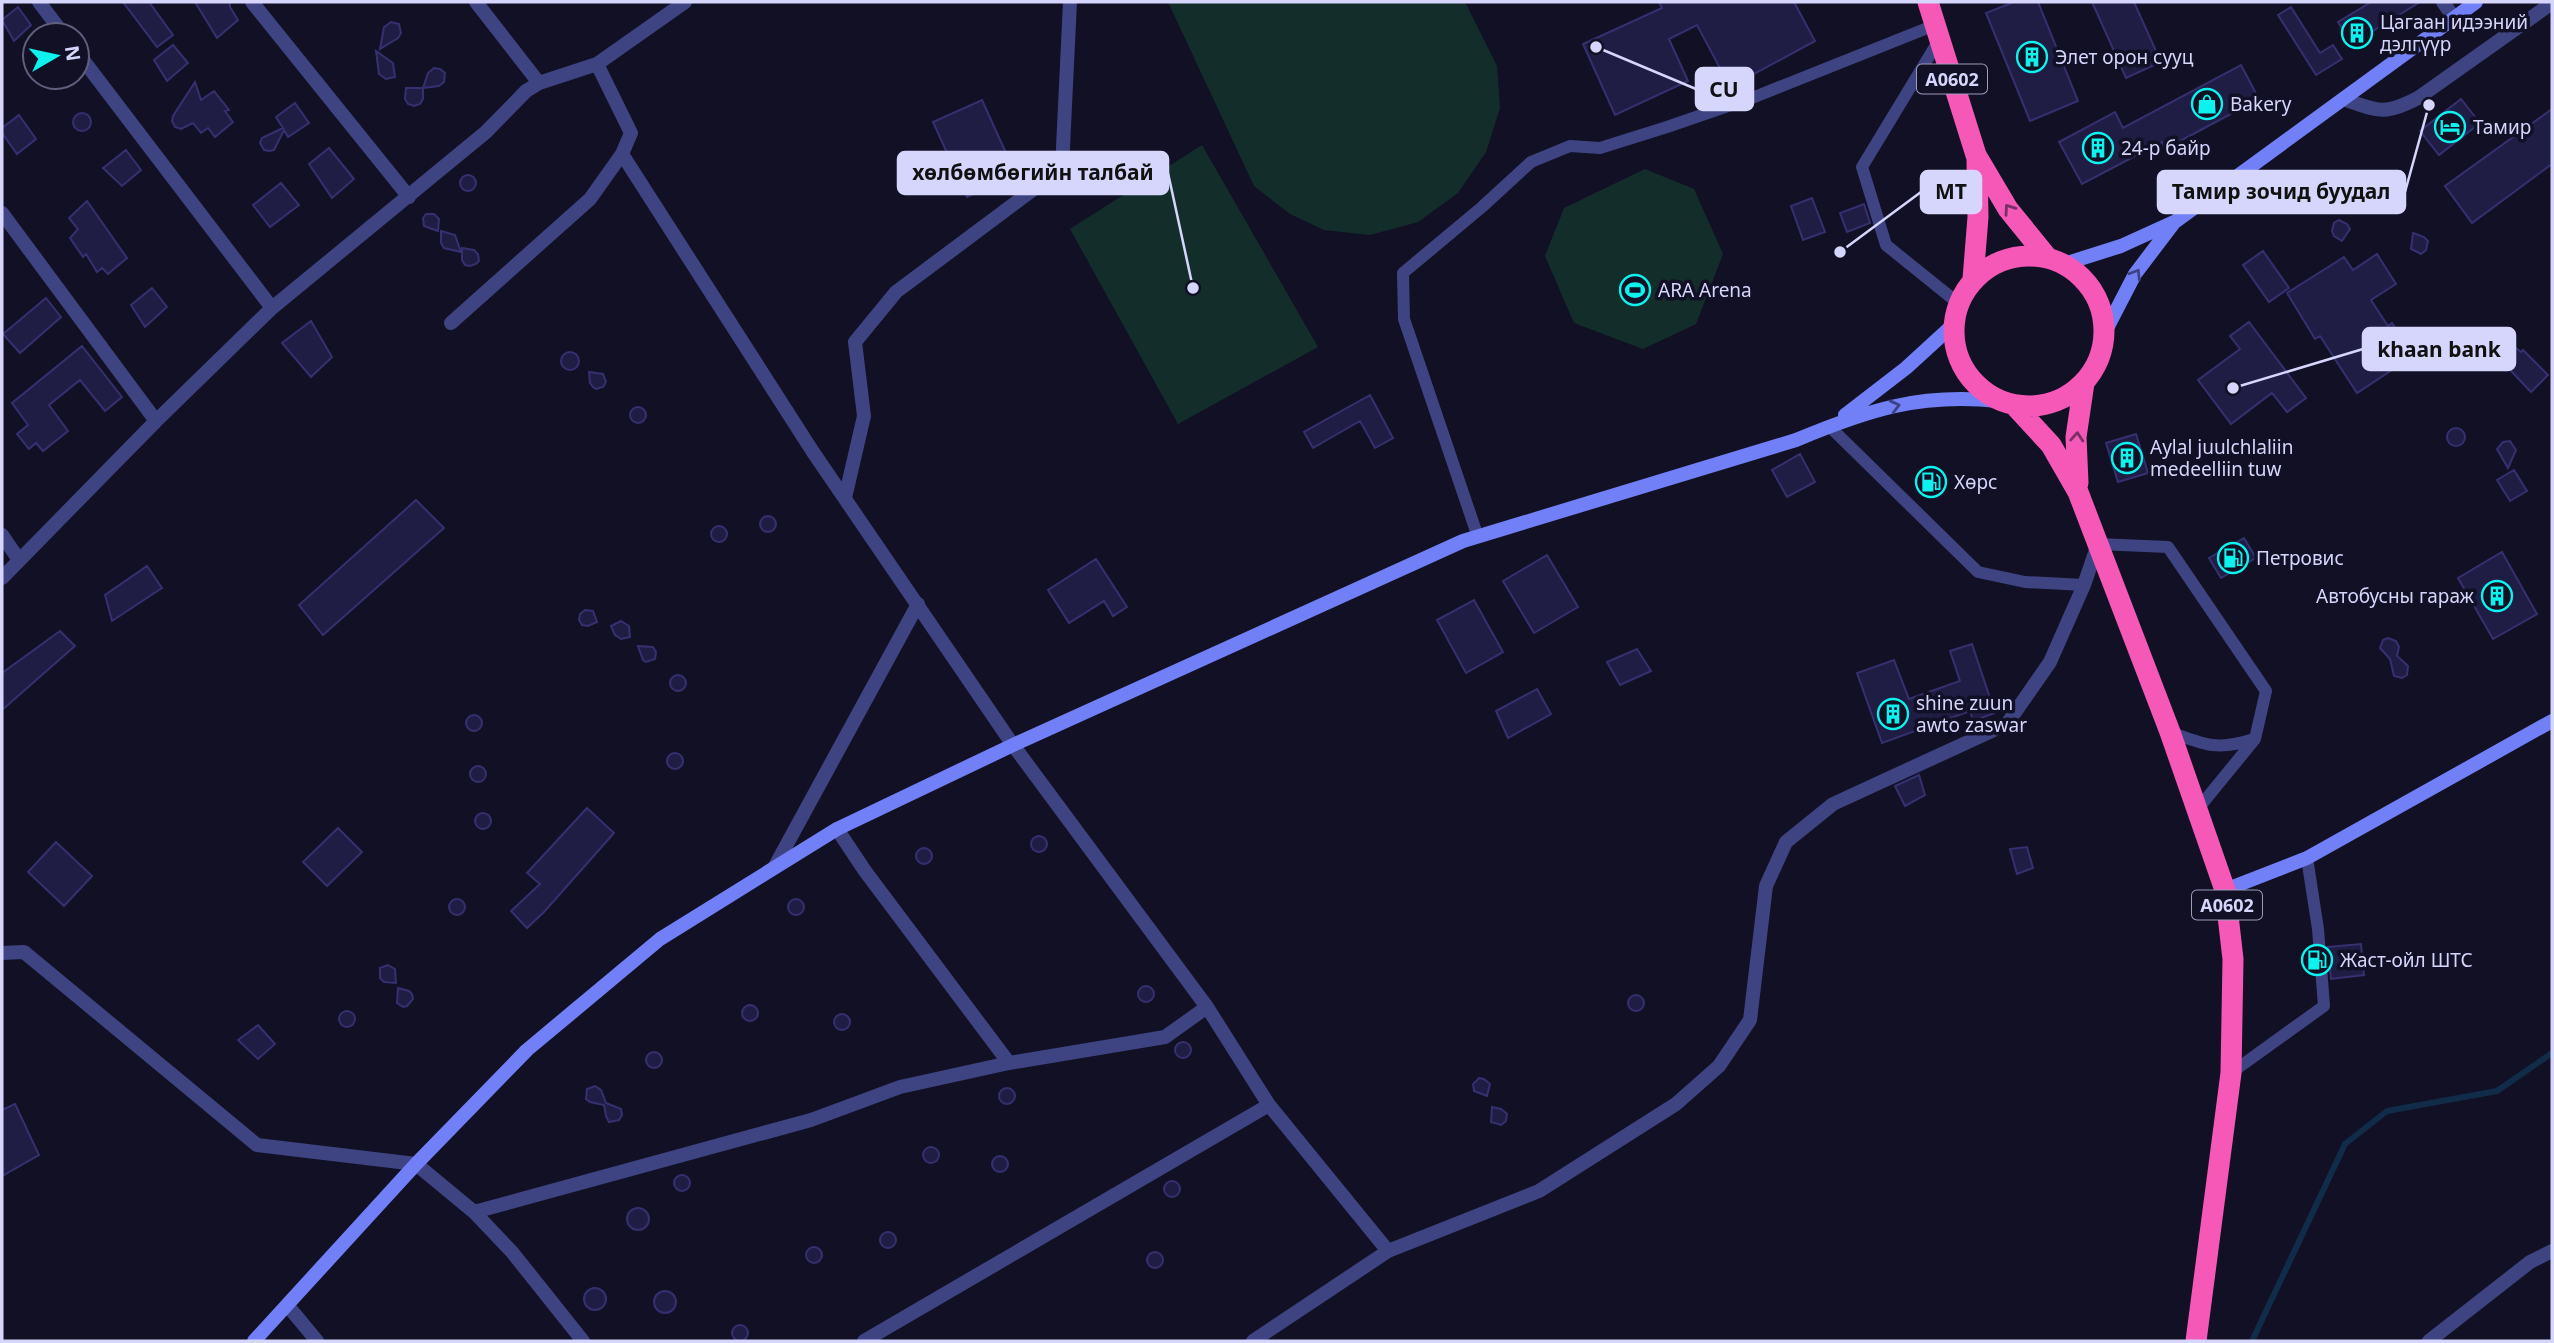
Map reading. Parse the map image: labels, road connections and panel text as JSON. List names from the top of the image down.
{
  "streets": {
    "highway": ["A0602"]
  },
  "places": {
    "building": [
      "Цагаан идээний дэлгүүр",
      "Элет орон сууц",
      "24-р байр",
      "Aylal juulchlaliin medeelliin tuw",
      "Автобусны гараж",
      "shine zuun awto zaswar"
    ],
    "other": [
      "CU",
      "Тамир зочид буудал",
      "MT",
      "хөлбөмбөгийн талбай",
      "khaan bank"
    ],
    "shop": ["Bakery"],
    "hotel": ["Тамир"],
    "sports": ["ARA Arena"],
    "fuel station": ["Хөрс", "Петровис", "Жаст-ойл ШТС"]
  },
  "north": "right"
}
